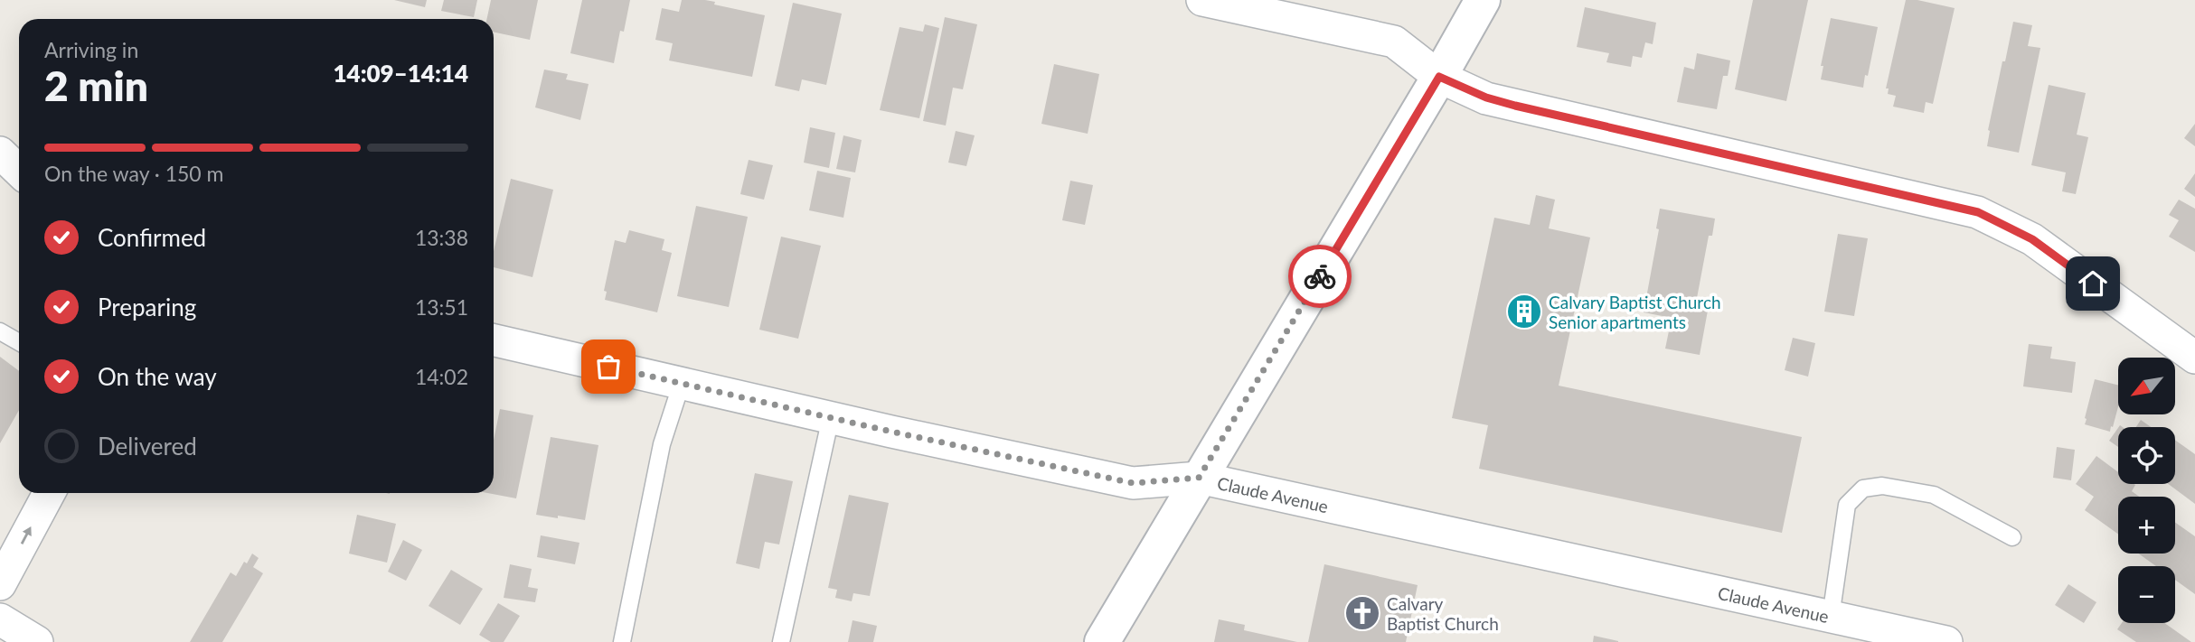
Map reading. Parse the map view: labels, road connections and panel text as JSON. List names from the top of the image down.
{
  "streets": {
    "street": ["Claude Avenue"]
  },
  "places": {
    "building": ["Calvary Baptist Church Senior apartments"],
    "church": ["Calvary Baptist Church"]
  },
  "north": "bottom left",
  "page": {
    "heading": ["2 min", "Arriving in", "14:09–14:14"],
    "bar": "On the way · 150 m",
    "list": [
      ["Confirmed", "13:38"],
      ["Preparing", "13:51"],
      ["On the way", "14:02"],
      "Delivered"
    ],
    "map_buttons": ["+", "−"]
  }
}
